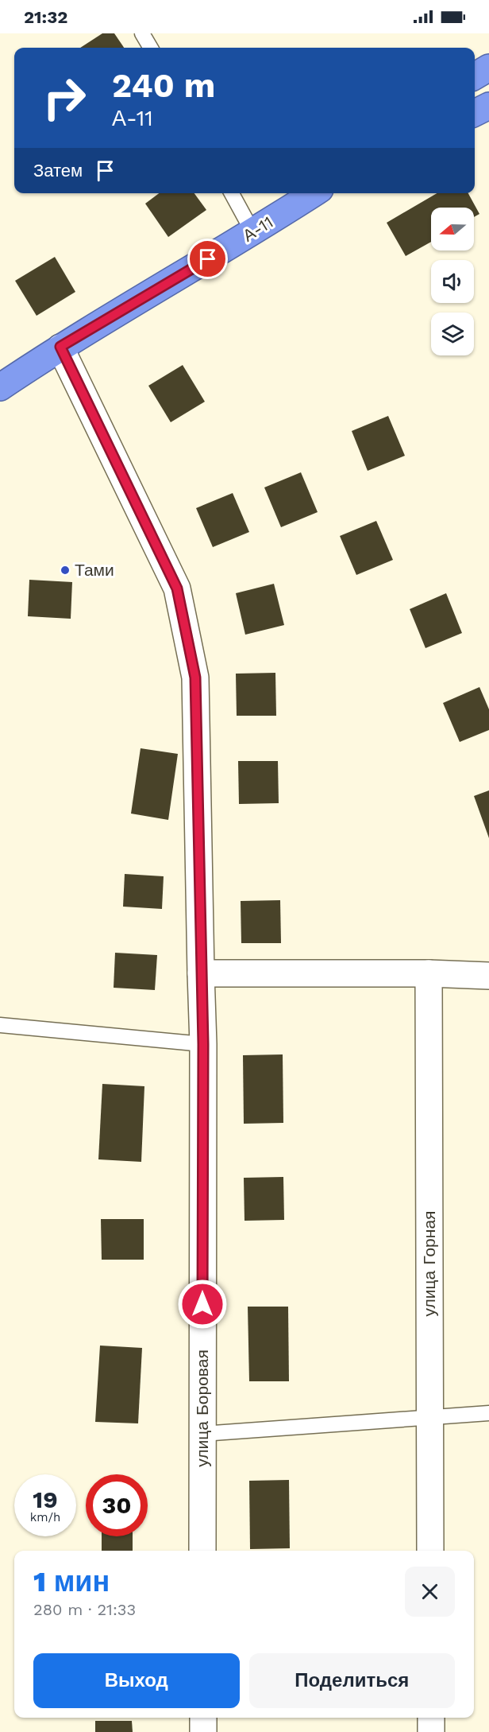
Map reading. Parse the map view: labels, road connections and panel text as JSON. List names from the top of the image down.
{
  "streets": {
    "highway": ["А-11"],
    "street": ["улица Горная", "улица Боровая"]
  },
  "crossings": [
    ["А-11", "улица Боровая"]
  ],
  "places": ["Тами"],
  "north": "left",
  "page": {
    "status": "21:32",
    "turn": ["240 m", "А-11"],
    "then": "Затем",
    "speed": "19 km/h",
    "limit": "30",
    "heading": ["1 мин", "280 m · 21:33"],
    "buttons": ["Выход", "Поделиться"]
  }
}
